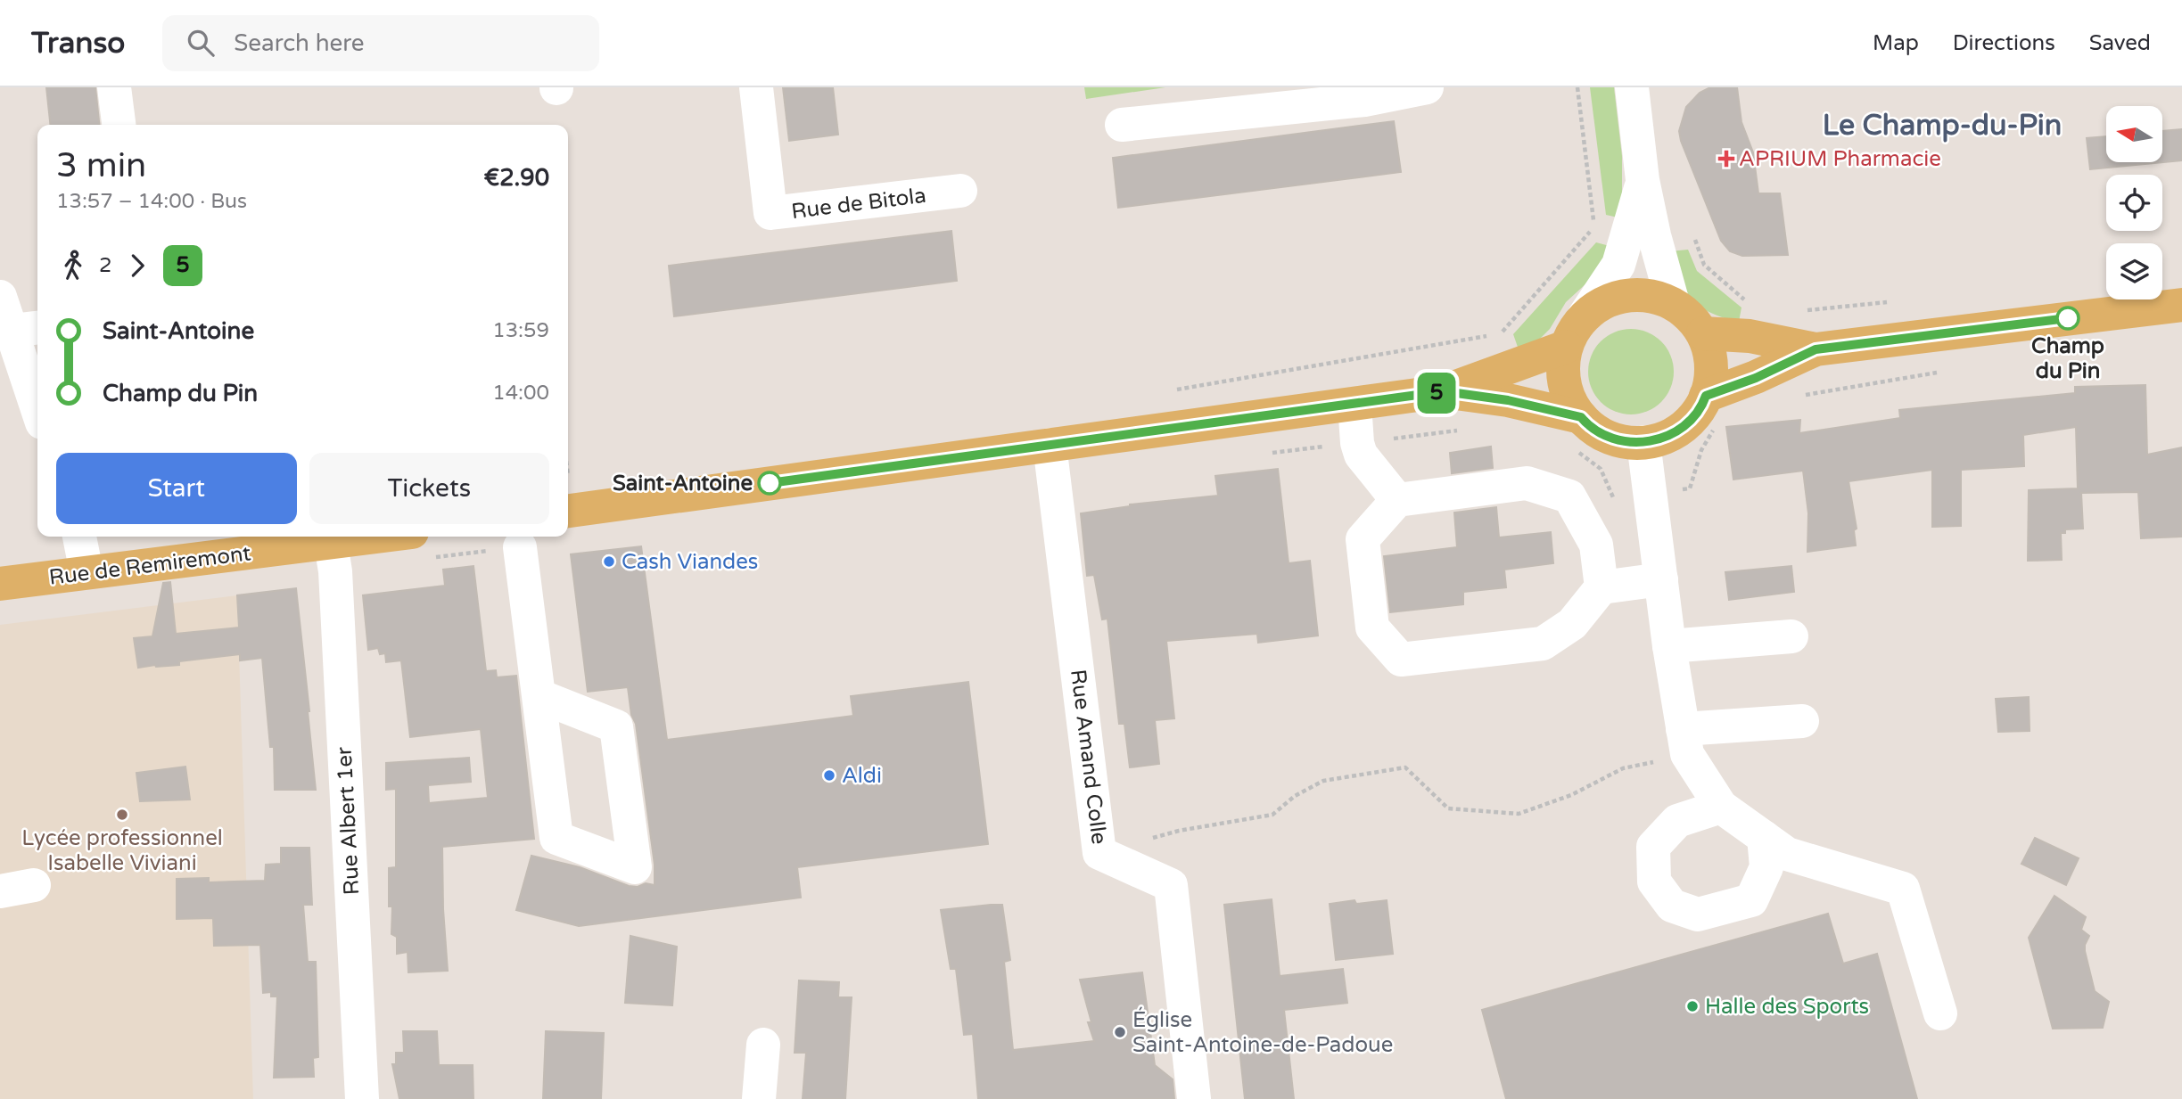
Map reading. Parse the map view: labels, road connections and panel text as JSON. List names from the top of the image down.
{
  "streets": {
    "main road": ["Rue de Remiremont"],
    "street": ["Rue de Bitola", "Rue Amand Colle", "Rue Albert 1er"]
  },
  "crossings": [
    ["Rue de Remiremont", "Rue Albert 1er"]
  ],
  "districts": ["Le Champ-du-Pin"],
  "places": {
    "health": ["APRIUM Pharmacie"],
    "other": [
      "Champ du Pin",
      "Saint-Antoine",
      "Cash Viandes",
      "Aldi",
      "Lycée professionnel Isabelle Viviani",
      "Halle des Sports",
      "Église Saint-Antoine-de-Padoue"
    ]
  },
  "lines": ["bus line 5"],
  "north": "left",
  "page": {
    "header": "Transo",
    "search": "Search here",
    "nav": ["Map", "Directions", "Saved"],
    "on_map": "5",
    "heading": ["3 min", "13:57 – 14:00 · Bus", "€2.90"],
    "legs": ["2", "5"],
    "list": [
      {
        "name": "Saint-Antoine",
        "value": "13:59"
      },
      {
        "name": "Champ du Pin",
        "value": "14:00"
      }
    ],
    "buttons": ["Start", "Tickets"]
  }
}
